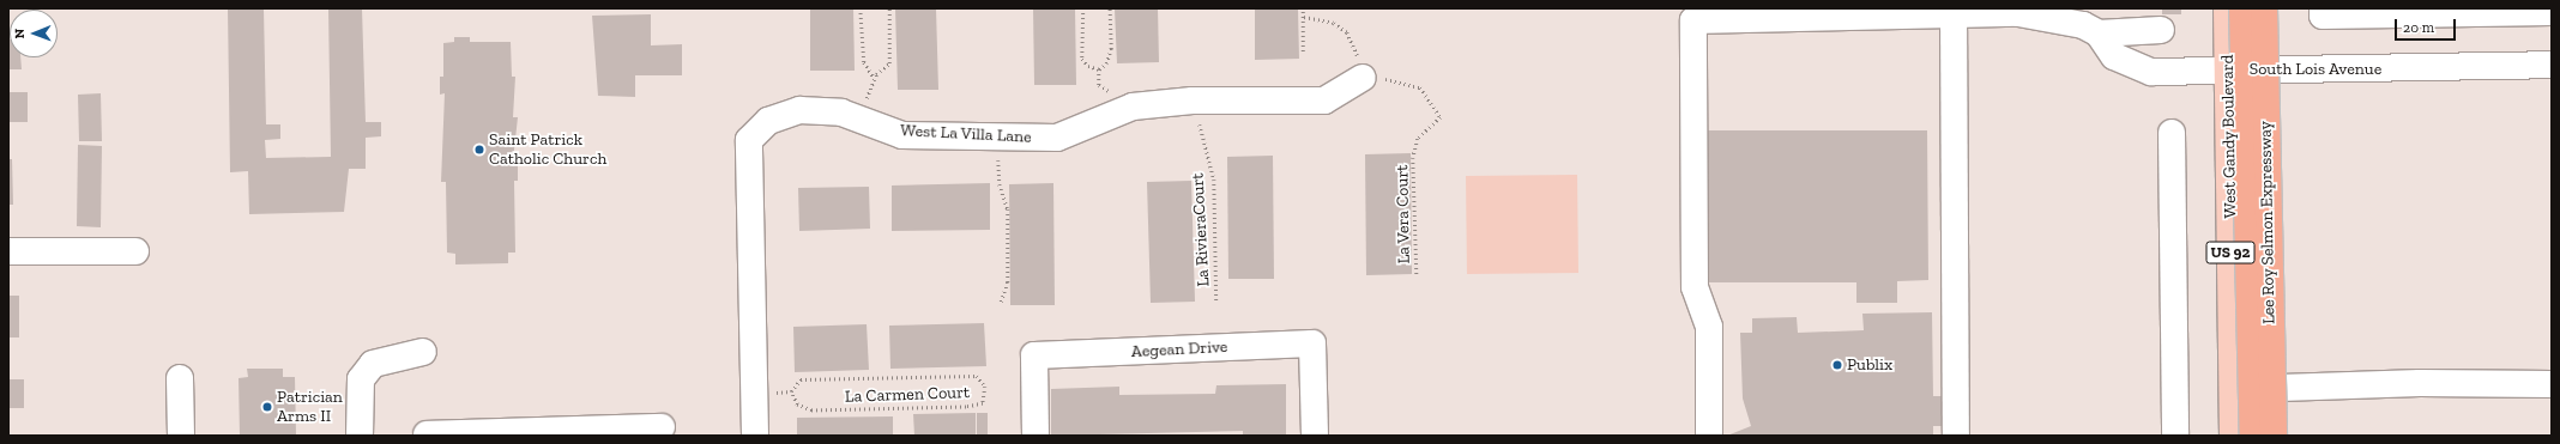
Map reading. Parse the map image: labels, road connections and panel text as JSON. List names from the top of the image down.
{
  "streets": {
    "highway": ["Lee Roy Selmon Expressway"],
    "main road": ["West Gandy Boulevard", "US 92"],
    "street": ["South Lois Avenue", "West La Villa Lane", "Aegean Drive"],
    "path": ["La Vera Court", "La RivieraCourt", "La Carmen Court"]
  },
  "crossings": [
    ["South Lois Avenue", "West Gandy Boulevard"],
    ["South Lois Avenue", "US 92"],
    ["West La Villa Lane", "La Vera Court"],
    ["West La Villa Lane", "La RivieraCourt"]
  ],
  "places": ["Saint Patrick Catholic Church", "Publix", "Patrician Arms II"],
  "scale_bar": "20 m",
  "north": "left"
}
